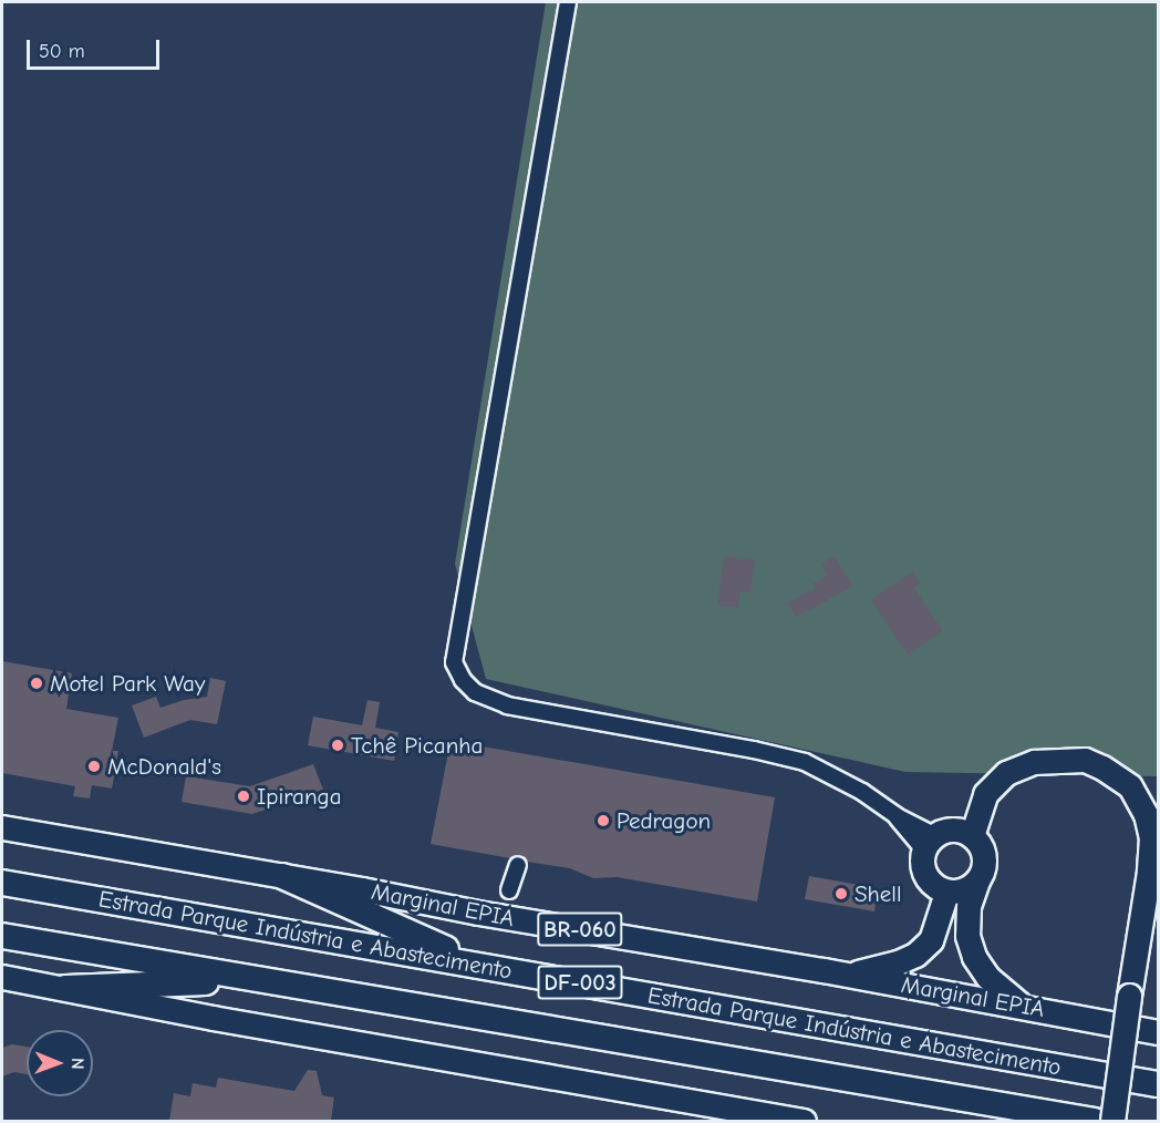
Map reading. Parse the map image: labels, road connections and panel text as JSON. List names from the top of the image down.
{
  "streets": {
    "highway": ["Estrada Parque Indústria e Abastecimento", "DF-003"],
    "main road": ["Marginal EPIA", "BR-060"]
  },
  "places": [
    "Motel Park Way",
    "Tchê Picanha",
    "McDonald's",
    "Ipiranga",
    "Pedragon",
    "Shell"
  ],
  "scale_bar": "50 m",
  "north": "right"
}
